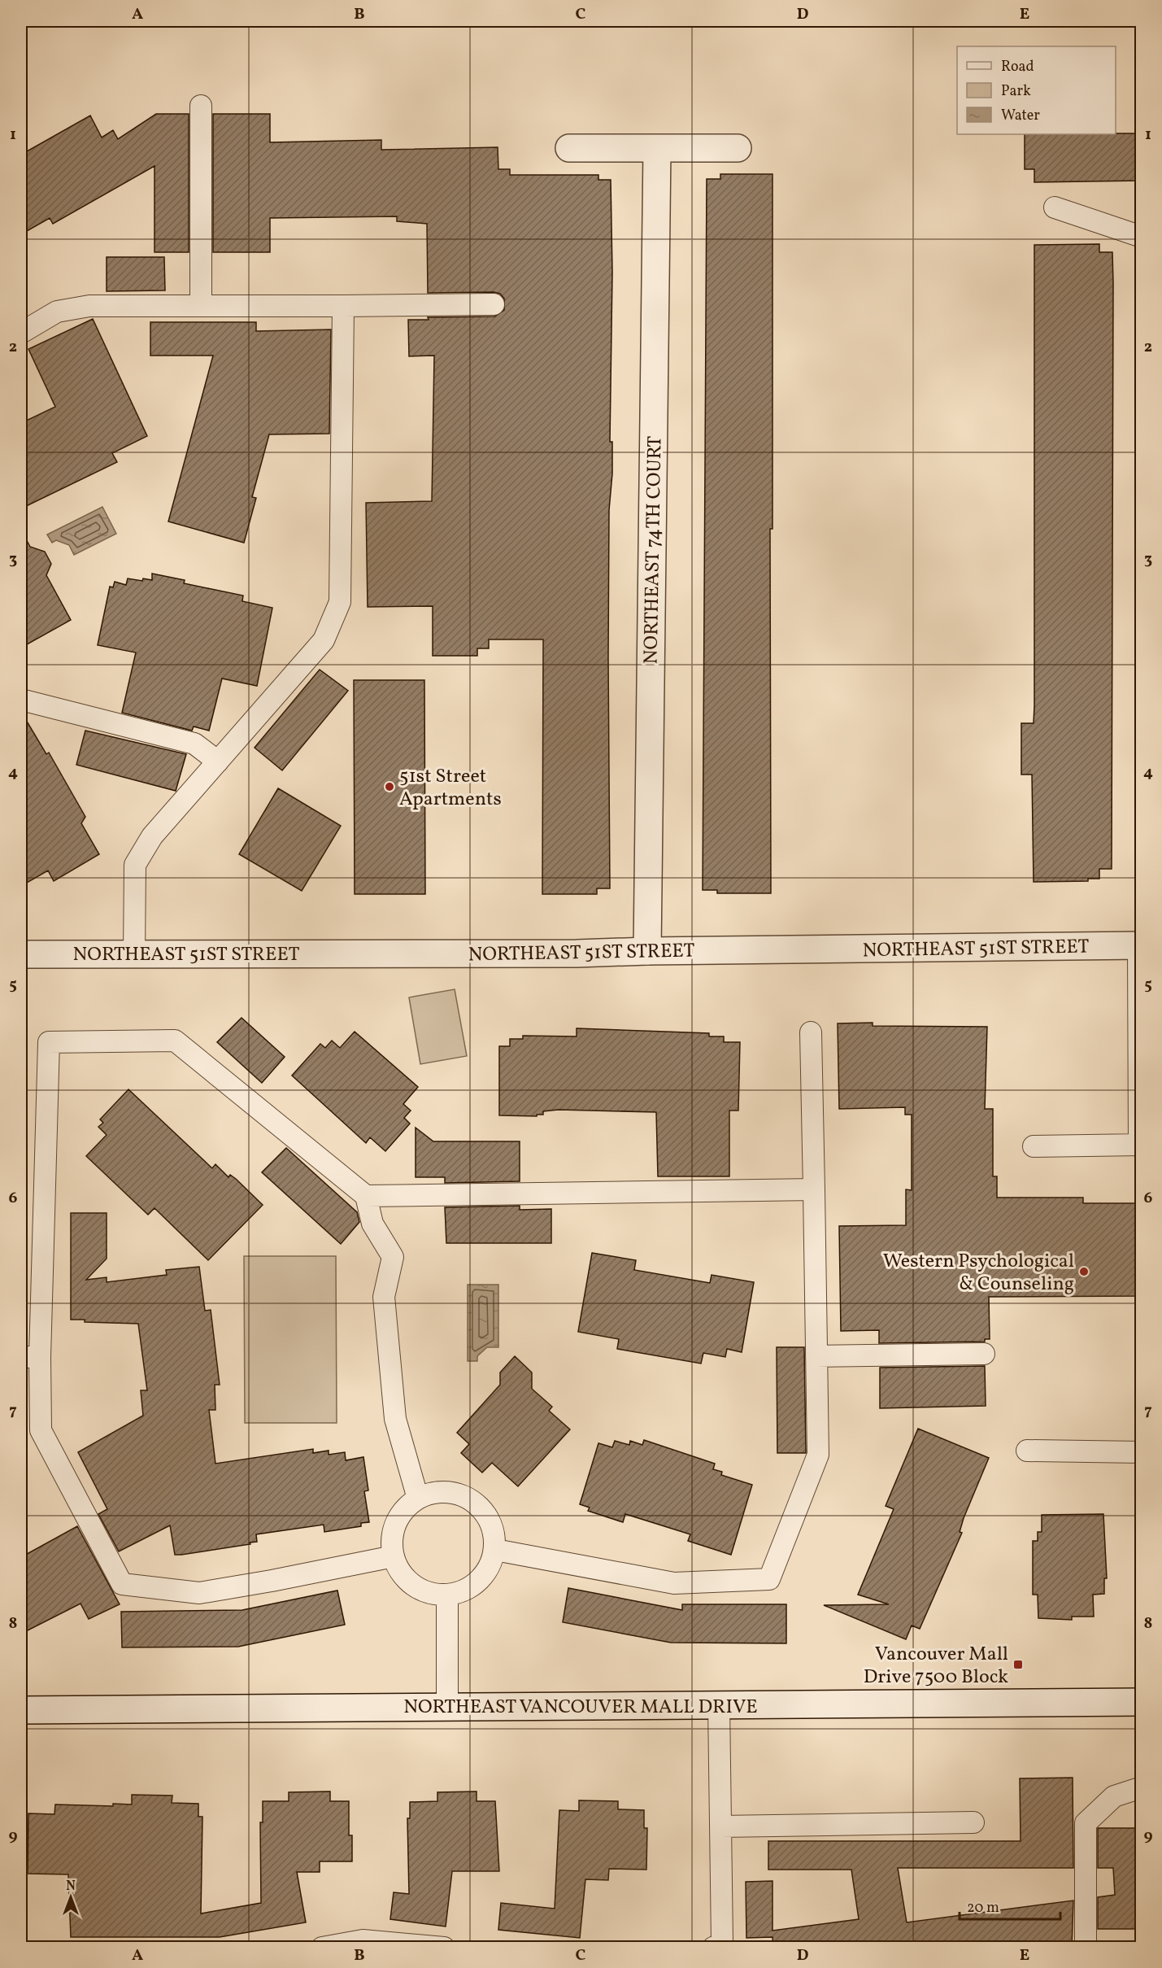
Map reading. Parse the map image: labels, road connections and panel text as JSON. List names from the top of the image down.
{
  "streets": {
    "street": ["NORTHEAST 74TH COURT", "NORTHEAST 51ST STREET", "NORTHEAST VANCOUVER MALL DRIVE"]
  },
  "crossings": [
    ["NORTHEAST 74TH COURT", "NORTHEAST 51ST STREET"]
  ],
  "places": {
    "other": ["51st Street Apartments", "Western Psychological & Counseling"],
    "transit": ["Vancouver Mall Drive 7500 Block"]
  },
  "legend": ["Road", "Park", "Water"],
  "scale_bar": "20 m",
  "north": "top",
  "grid": {
    "columns": [
      "A",
      "B",
      "C",
      "D",
      "E"
    ],
    "rows": [
      "1",
      "2",
      "3",
      "4",
      "5",
      "6",
      "7",
      "8",
      "9"
    ]
  }
}
